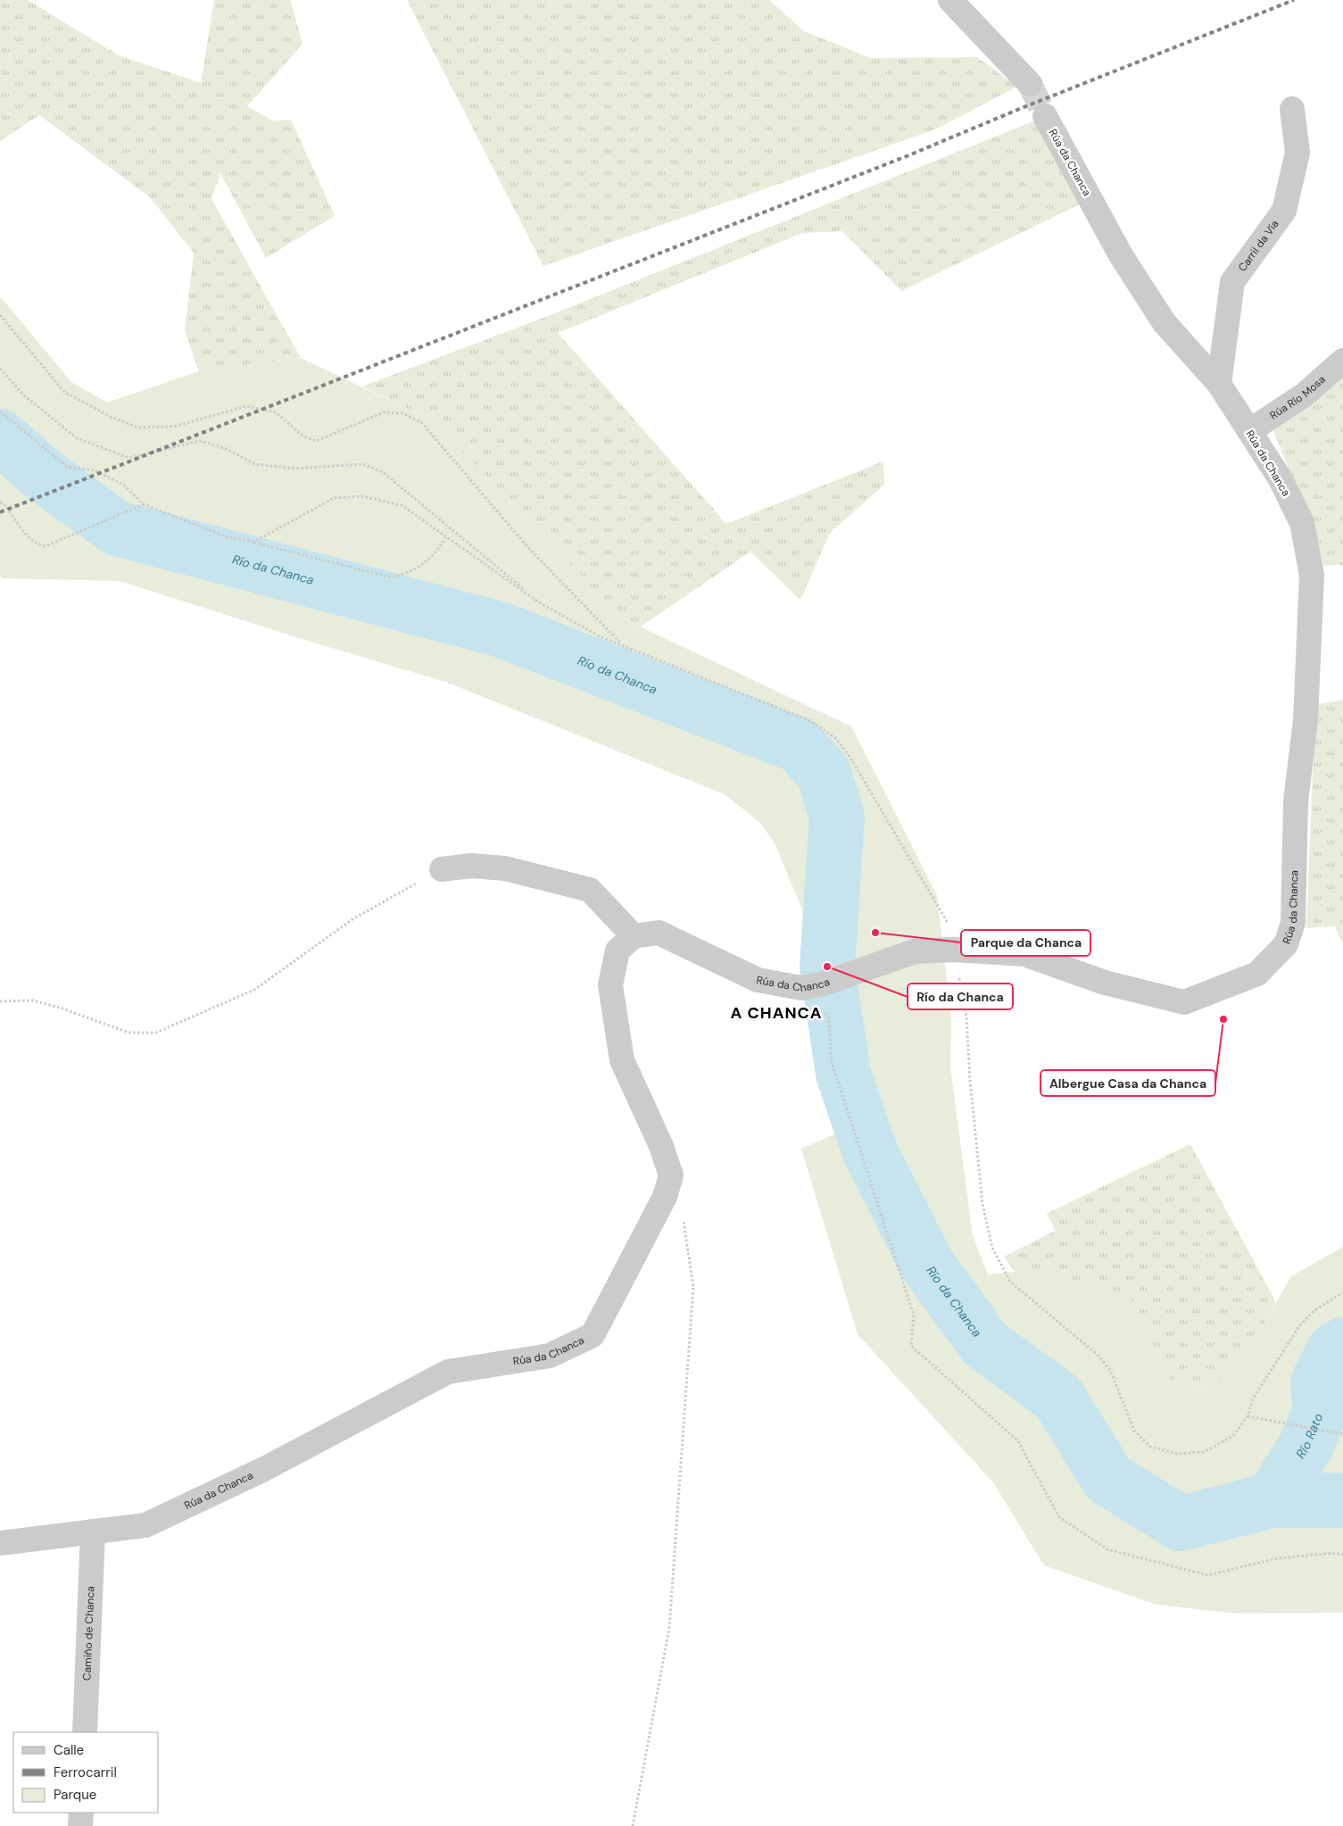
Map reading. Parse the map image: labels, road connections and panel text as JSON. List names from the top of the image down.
{
  "streets": {
    "street": [
      "Rúa da Chanca",
      "Carril da Vía",
      "Rúa Río Mosa",
      "Camiño de Chanca"
    ]
  },
  "crossings": [
    ["Rúa da Chanca", "Carril da Vía"],
    ["Rúa da Chanca", "Rúa Río Mosa"],
    ["Rúa da Chanca", "Camiño de Chanca"]
  ],
  "districts": ["A CHANCA"],
  "water": ["Río da Chanca", "Río Rato"],
  "places": ["Parque da Chanca", "Río da Chanca", "Albergue Casa da Chanca"],
  "legend": ["Calle", "Ferrocarril", "Parque"]
}
